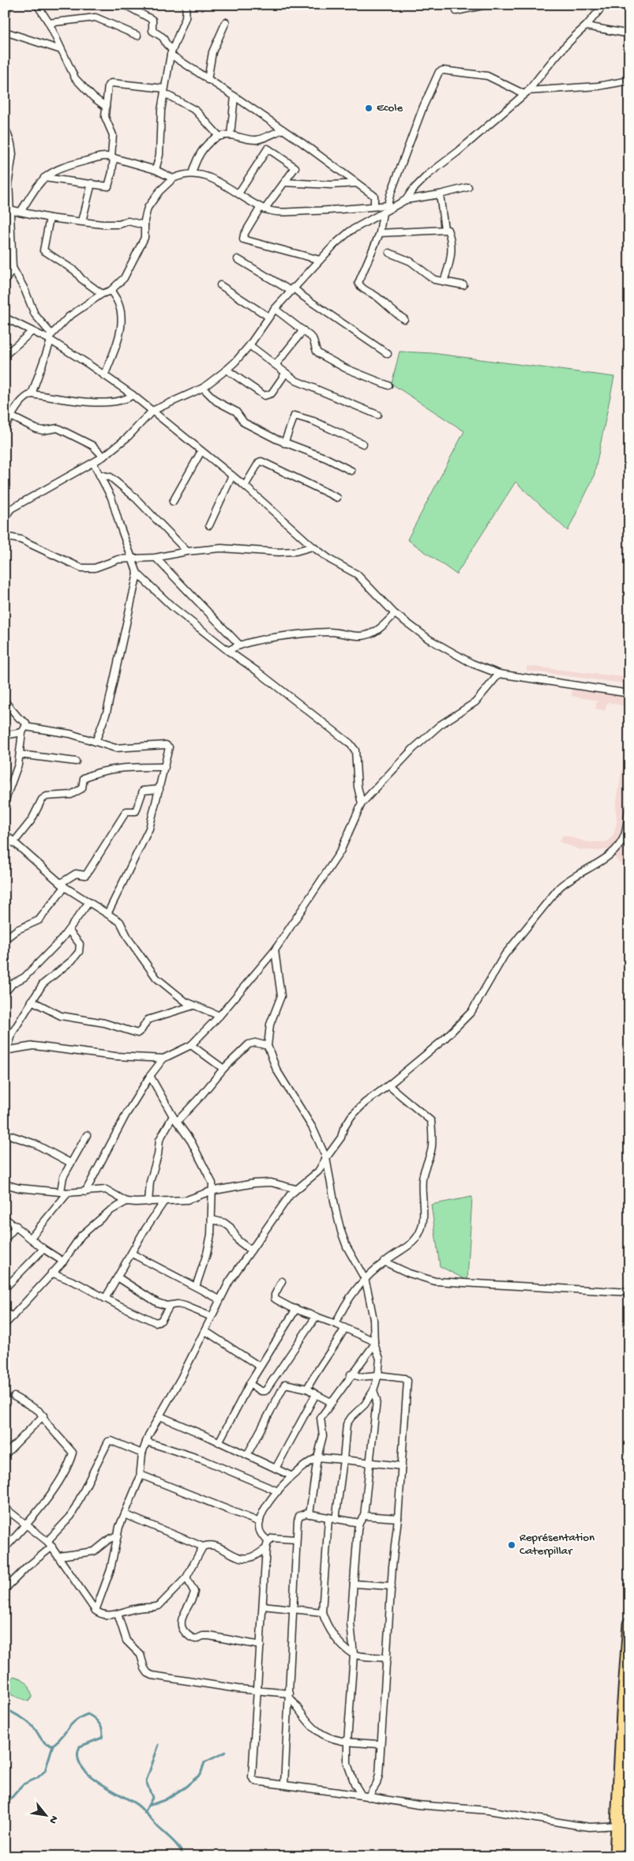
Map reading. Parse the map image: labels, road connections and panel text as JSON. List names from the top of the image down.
{
  "places": ["Ecole", "Représentation Caterpillar"],
  "north": "bottom right"
}
